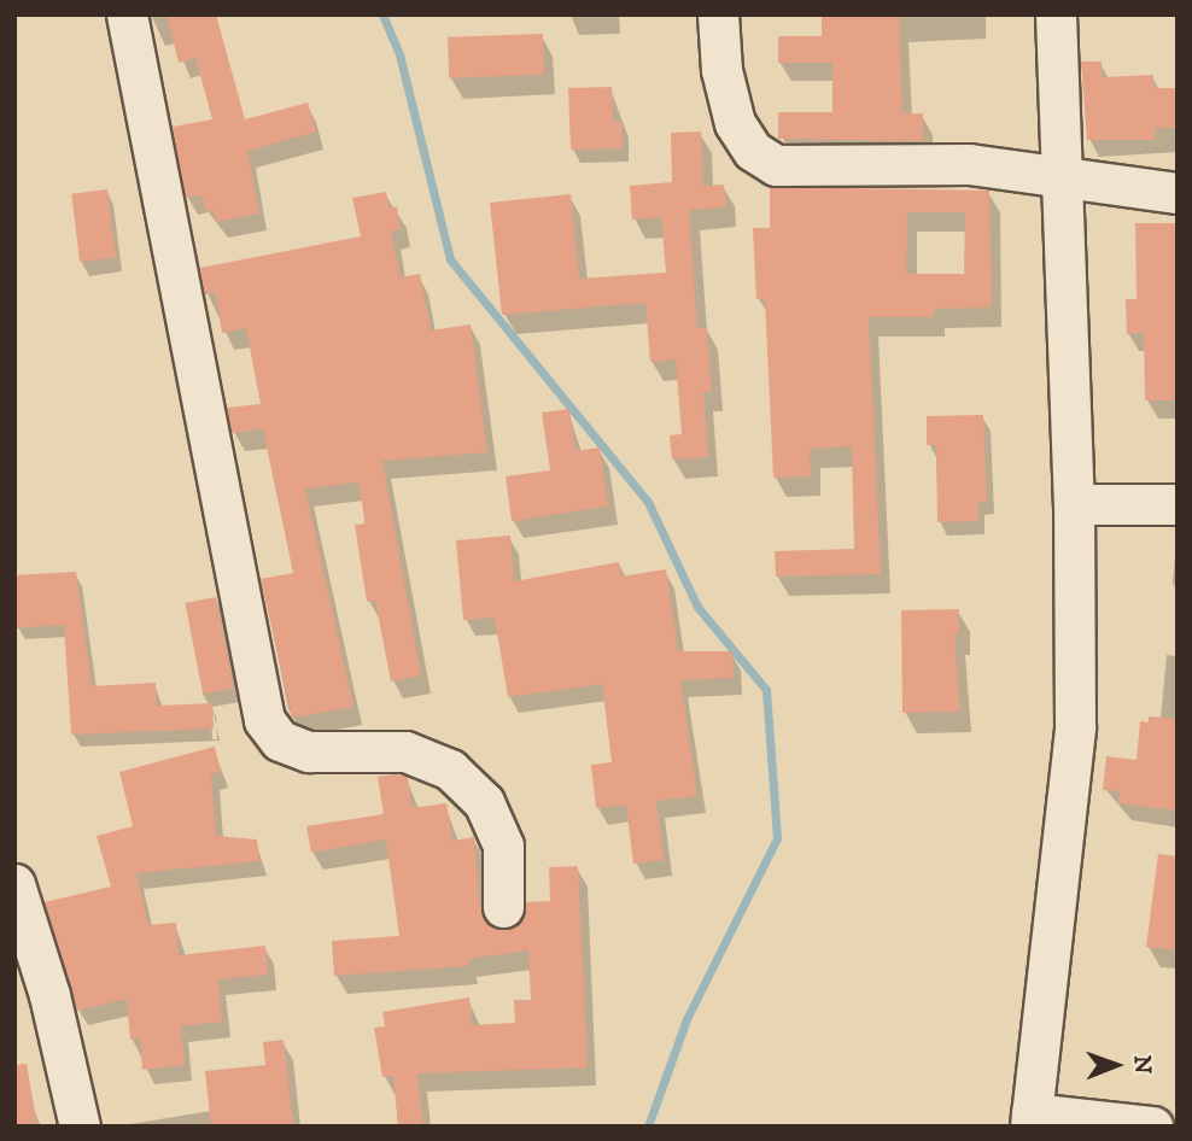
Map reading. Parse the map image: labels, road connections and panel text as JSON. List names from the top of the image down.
{
  "north": "right"
}
